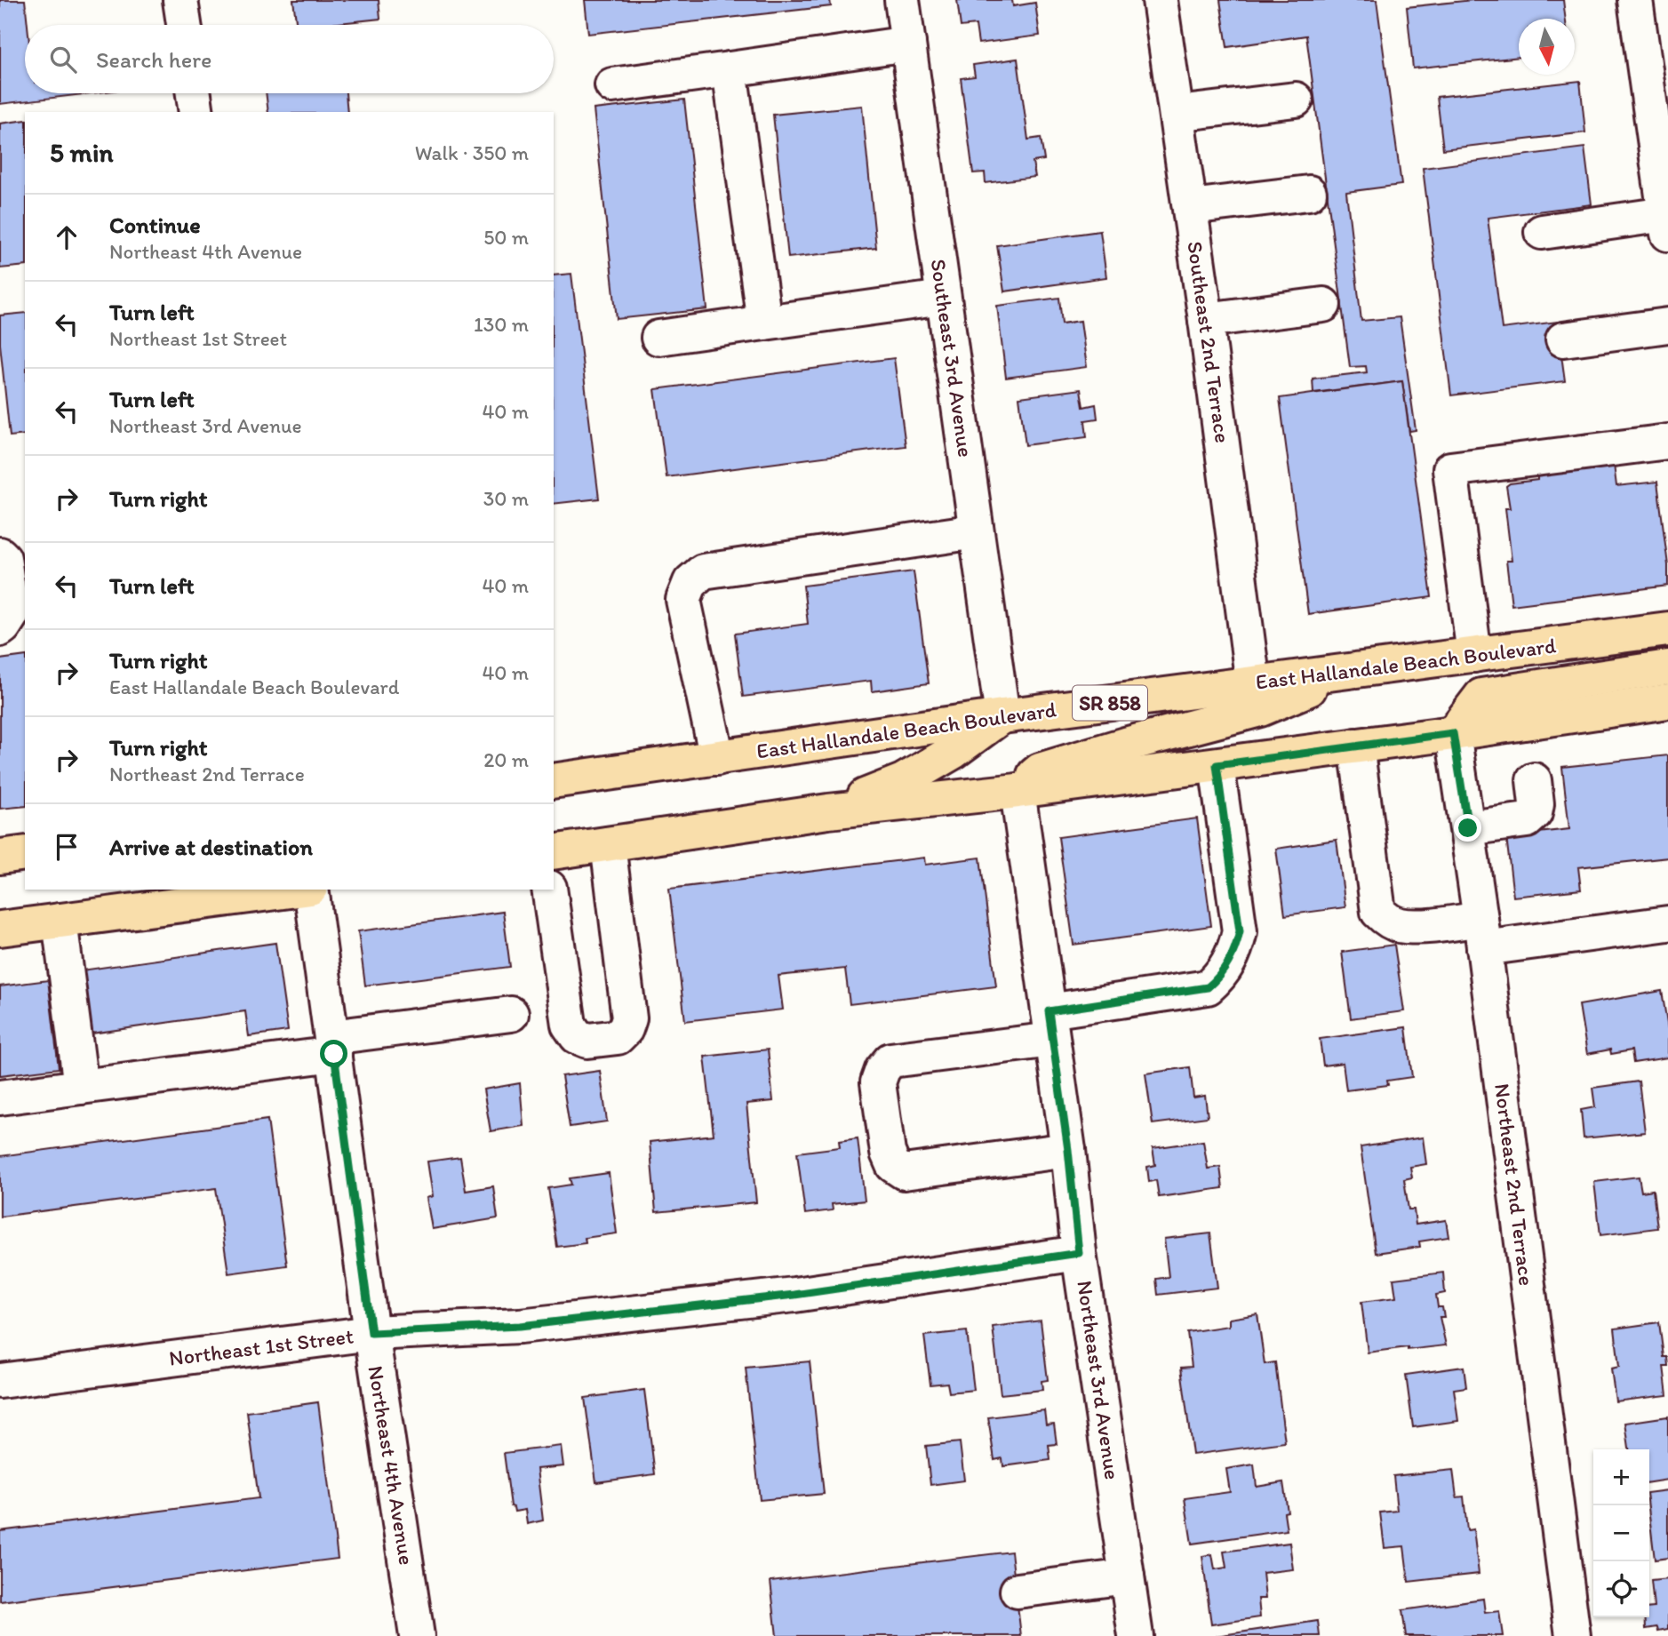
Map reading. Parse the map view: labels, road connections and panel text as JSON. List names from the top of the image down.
{
  "streets": {
    "main road": ["East Hallandale Beach Boulevard", "SR 858"],
    "street": [
      "Southeast 2nd Terrace",
      "Southeast 3rd Avenue",
      "Northeast 2nd Terrace",
      "Northeast 1st Street",
      "Northeast 3rd Avenue",
      "Northeast 4th Avenue"
    ]
  },
  "crossings": [
    ["Southeast 2nd Terrace", "East Hallandale Beach Boulevard"],
    ["Southeast 3rd Avenue", "East Hallandale Beach Boulevard"],
    ["Northeast 1st Street", "Northeast 3rd Avenue"],
    ["Northeast 1st Street", "Northeast 4th Avenue"]
  ],
  "north": "bottom",
  "page": {
    "search": "Search here",
    "heading": ["5 min", "Walk · 350 m"],
    "list": [
      ["Continue", "Northeast 4th Avenue", "50 m"],
      ["Turn left", "Northeast 1st Street", "130 m"],
      ["Turn left", "Northeast 3rd Avenue", "40 m"],
      ["Turn right", "30 m"],
      ["Turn left", "40 m"],
      ["Turn right", "East Hallandale Beach Boulevard", "40 m"],
      ["Turn right", "Northeast 2nd Terrace", "20 m"],
      "Arrive at destination"
    ],
    "map_buttons": ["+", "−"]
  }
}
